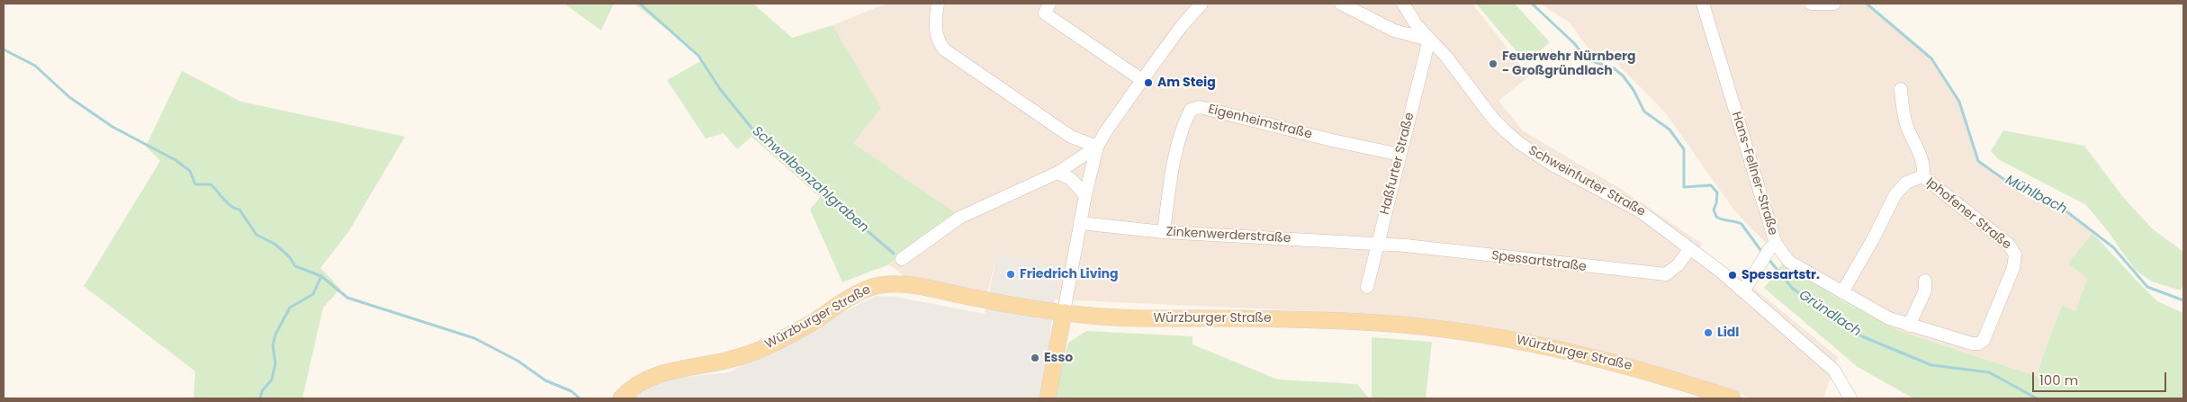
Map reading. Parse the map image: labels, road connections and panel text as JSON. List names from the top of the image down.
{
  "streets": {
    "main road": ["Würzburger Straße"],
    "street": [
      "Eigenheimstraße",
      "Haßfurter Straße",
      "Hans-Fellner-Straße",
      "Schweinfurter Straße",
      "Iphofener Straße",
      "Zinkenwerderstraße",
      "Spessartstraße"
    ]
  },
  "crossings": [
    ["Eigenheimstraße", "Haßfurter Straße"],
    ["Eigenheimstraße", "Zinkenwerderstraße"],
    ["Haßfurter Straße", "Schweinfurter Straße"],
    ["Haßfurter Straße", "Zinkenwerderstraße"],
    ["Haßfurter Straße", "Spessartstraße"],
    ["Hans-Fellner-Straße", "Iphofener Straße"],
    ["Schweinfurter Straße", "Spessartstraße"],
    ["Zinkenwerderstraße", "Spessartstraße"]
  ],
  "water": ["Schwalbenzahlgraben", "Mühlbach", "Gründlach"],
  "places": [
    "Feuerwehr Nürnberg - Großgründlach",
    "Am Steig",
    "Friedrich Living",
    "Spessartstr.",
    "Lidl",
    "Esso"
  ],
  "scale_bar": "100 m"
}
